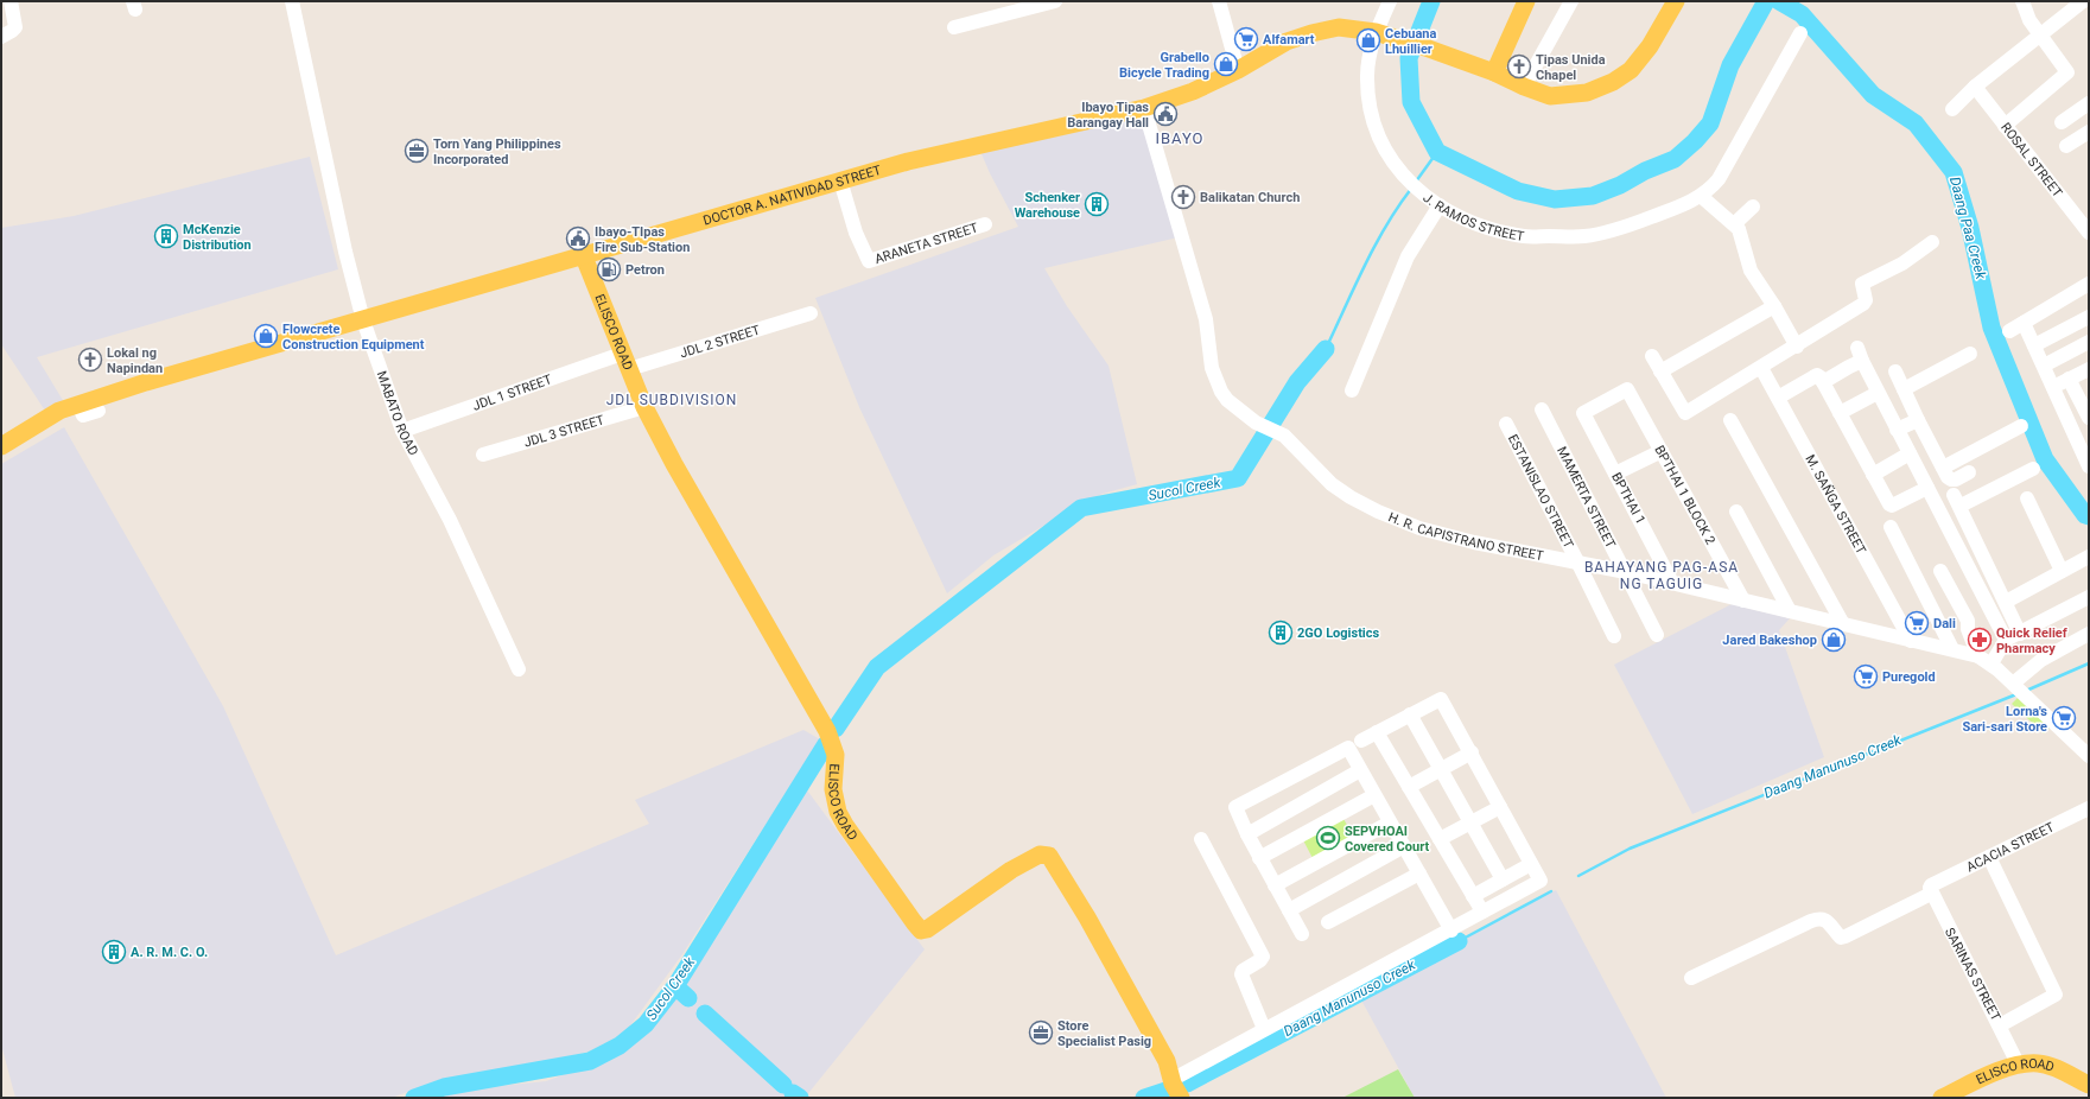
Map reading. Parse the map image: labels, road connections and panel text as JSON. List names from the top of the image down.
{
  "streets": {
    "main road": ["DOCTOR A. NATIVIDAD STREET", "ELISCO ROAD"],
    "street": [
      "ROSAL STREET",
      "J. RAMOS STREET",
      "ARANETA STREET",
      "JDL 2 STREET",
      "JDL 1 STREET",
      "MABATO ROAD",
      "JDL 3 STREET",
      "ESTANISLAO STREET",
      "BPTHAI 1 BLOCK 2",
      "MAMERTA STREET",
      "BPTHAI 1",
      "M. SAÑGA STREET",
      "H. R. CAPISTRANO STREET",
      "ACACIA STREET",
      "SARINAS STREET"
    ]
  },
  "crossings": [
    ["DOCTOR A. NATIVIDAD STREET", "J. RAMOS STREET"],
    ["DOCTOR A. NATIVIDAD STREET", "ARANETA STREET"],
    ["DOCTOR A. NATIVIDAD STREET", "ELISCO ROAD"],
    ["DOCTOR A. NATIVIDAD STREET", "MABATO ROAD"],
    ["DOCTOR A. NATIVIDAD STREET", "H. R. CAPISTRANO STREET"],
    ["ELISCO ROAD", "JDL 2 STREET"],
    ["ELISCO ROAD", "JDL 1 STREET"],
    ["ELISCO ROAD", "JDL 3 STREET"],
    ["ELISCO ROAD", "SARINAS STREET"],
    ["JDL 2 STREET", "JDL 1 STREET"],
    ["JDL 1 STREET", "MABATO ROAD"],
    ["ESTANISLAO STREET", "H. R. CAPISTRANO STREET"],
    ["BPTHAI 1 BLOCK 2", "BPTHAI 1"],
    ["BPTHAI 1 BLOCK 2", "H. R. CAPISTRANO STREET"],
    ["MAMERTA STREET", "H. R. CAPISTRANO STREET"],
    ["BPTHAI 1", "H. R. CAPISTRANO STREET"],
    ["M. SAÑGA STREET", "H. R. CAPISTRANO STREET"],
    ["ACACIA STREET", "SARINAS STREET"]
  ],
  "districts": ["IBAYO", "JDL SUBDIVISION", "BAHAYANG PAG-ASA NG TAGUIG"],
  "water": ["Daang Paa Creek", "Sucol Creek", "Daang Manunuso Creek"],
  "places": {
    "supermarket": [
      "Alfamart",
      "Dali",
      "Puregold",
      "Lorna's Sari-sari Store"
    ],
    "shop": [
      "Cebuana Lhuillier",
      "Grabello Bicycle Trading",
      "Flowcrete Construction Equipment",
      "Jared Bakeshop"
    ],
    "church": ["Tipas Unida Chapel", "Balikatan Church", "Lokal ng Napindan"],
    "public building": ["Ibayo Tipas Barangay Hall", "Ibayo-TIpas Fire Sub-Station"],
    "office": ["Torn Yang Philippines Incorporated", "Store Specialist Pasig"],
    "building": [
      "Schenker Warehouse",
      "McKenzie Distribution",
      "2GO Logistics",
      "A. R. M. C. O."
    ],
    "fuel station": ["Petron"],
    "pharmacy": ["Quick Relief Pharmacy"],
    "sports": ["SEPVHOAI Covered Court"]
  }
}
